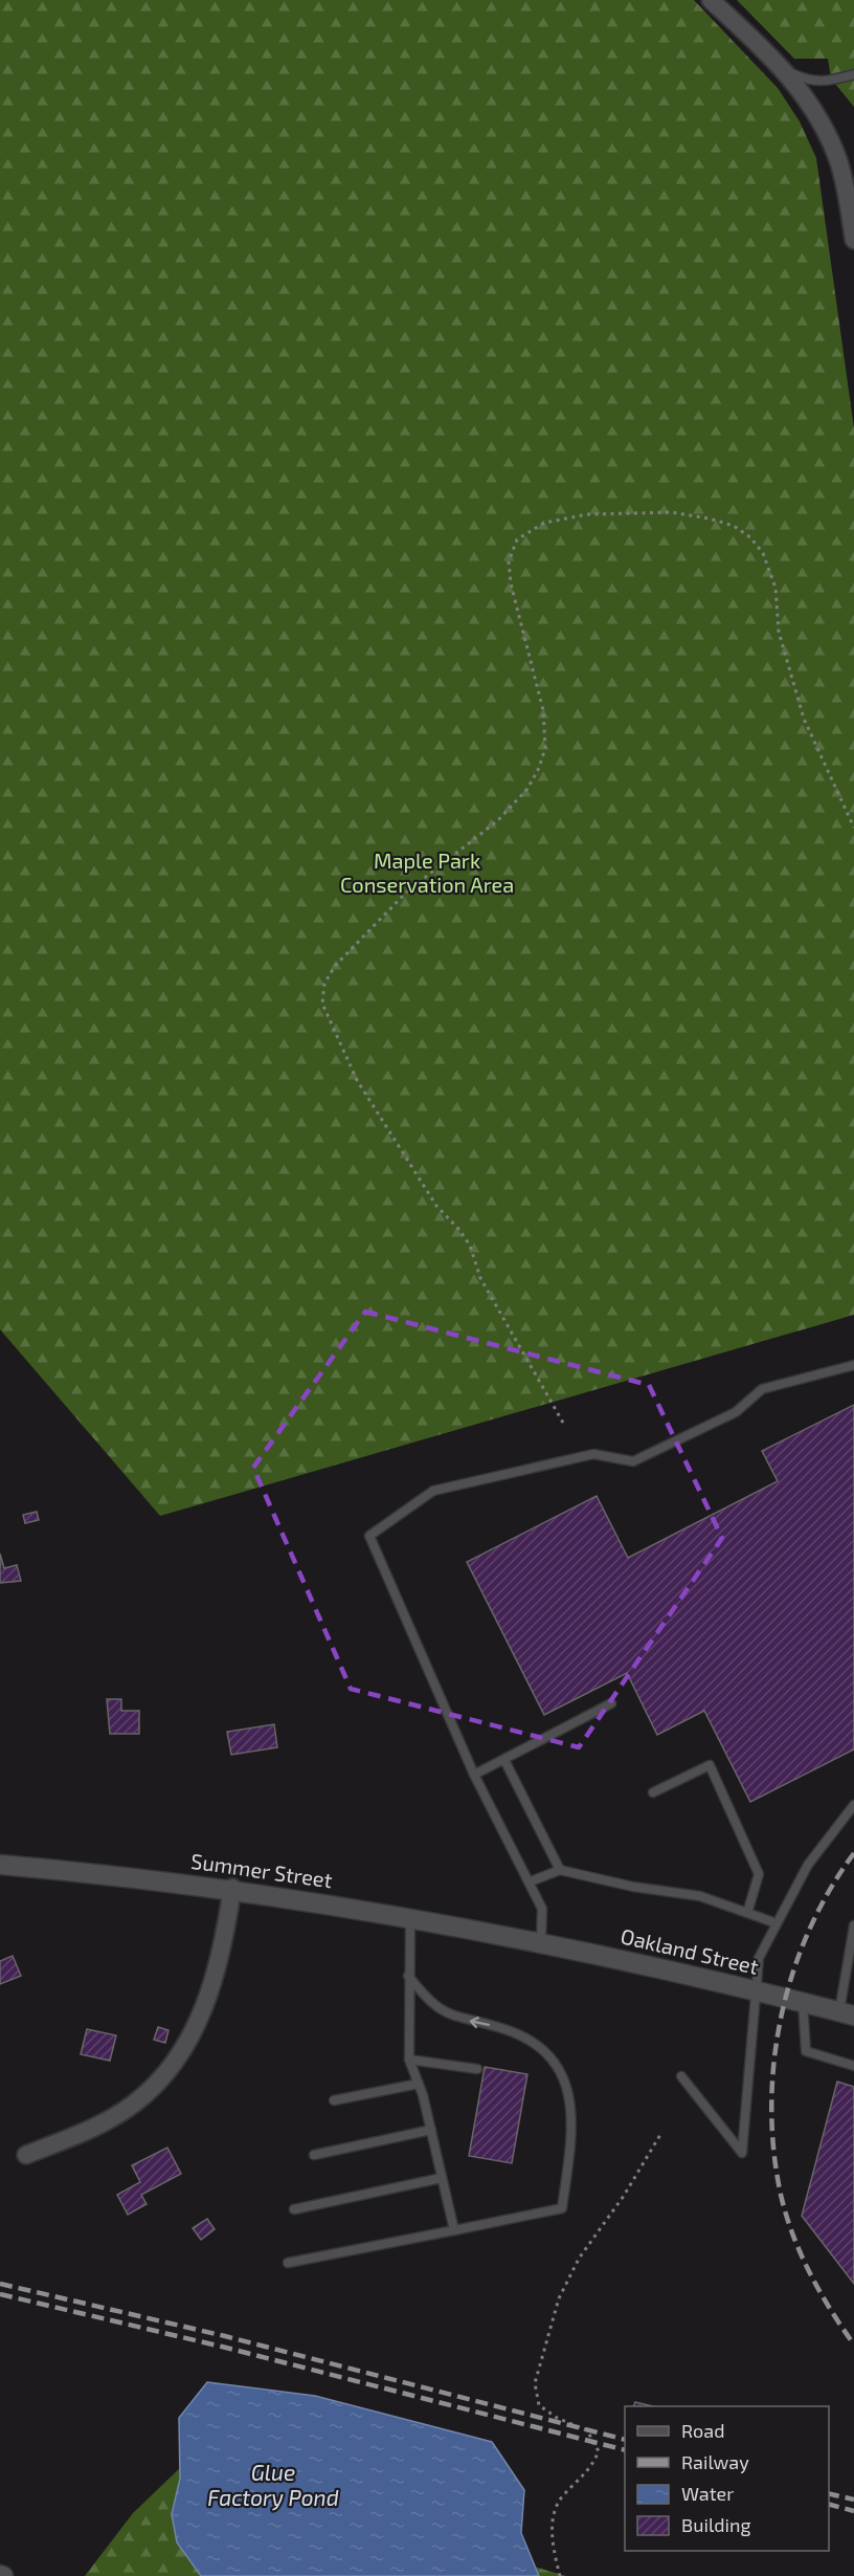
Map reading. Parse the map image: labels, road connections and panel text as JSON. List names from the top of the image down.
{
  "streets": {
    "main road": ["Summer Street", "Oakland Street"]
  },
  "crossings": [
    ["Summer Street", "Oakland Street"]
  ],
  "water": ["Glue Factory Pond"],
  "parks": ["Maple Park Conservation Area"],
  "legend": [
    "Road",
    "Railway",
    "Water",
    "Building"
  ]
}
